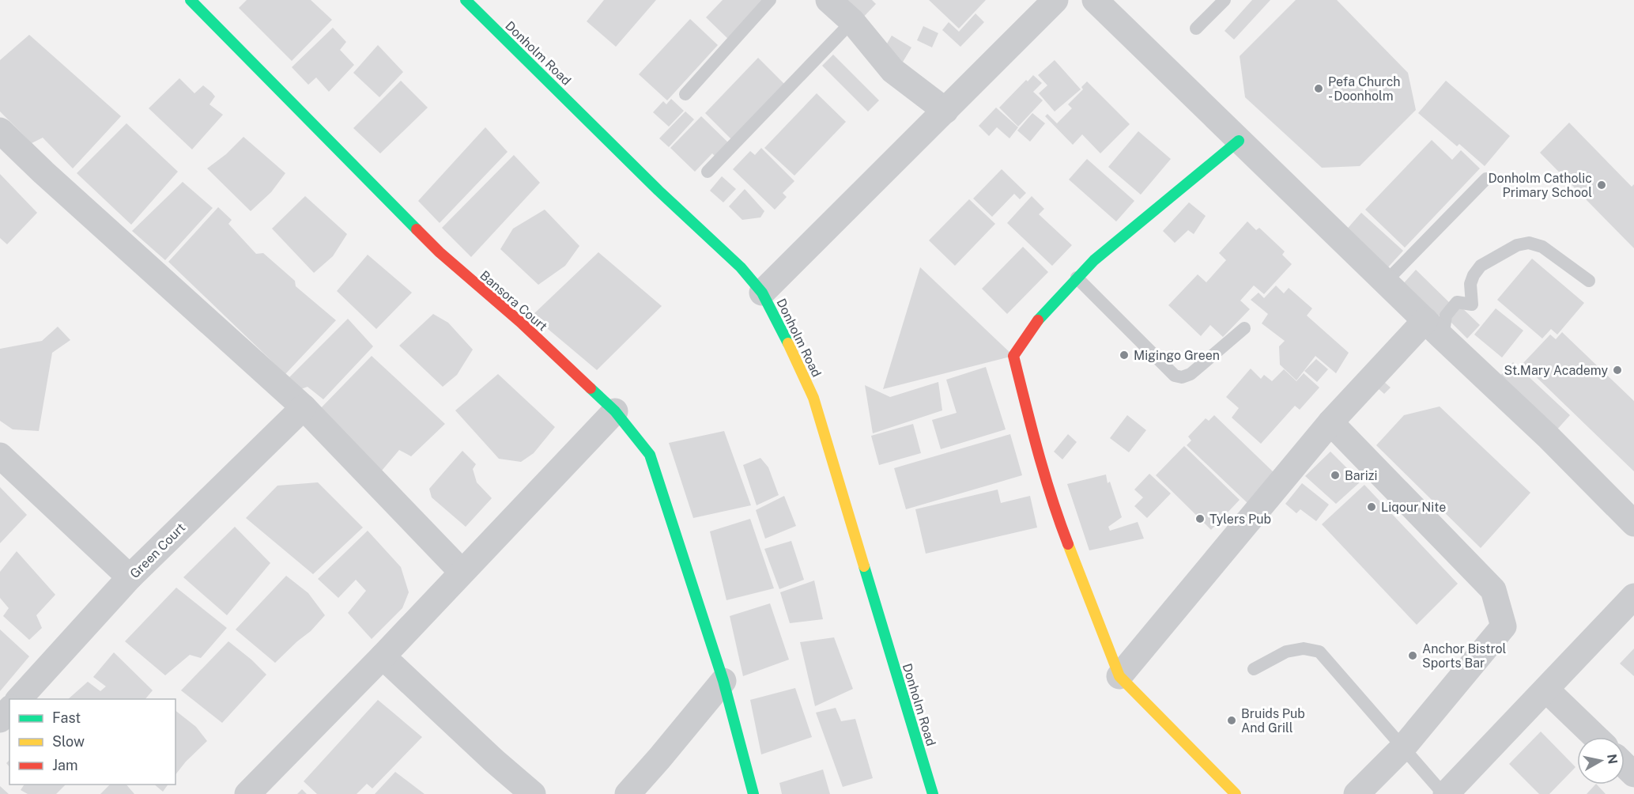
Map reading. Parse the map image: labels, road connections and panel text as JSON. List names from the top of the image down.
{
  "streets": {
    "street": ["Donholm Road", "Bansora Court", "Green Court"]
  },
  "places": [
    "Pefa Church - Doonholm",
    "Donholm Catholic Primary School",
    "Migingo Green",
    "St.Mary Academy",
    "Barizi",
    "Liqour Nite",
    "Tylers Pub",
    "Anchor Bistrol Sports Bar",
    "Bruids Pub And Grill"
  ],
  "legend": ["Fast", "Slow", "Jam"],
  "north": "right"
}
